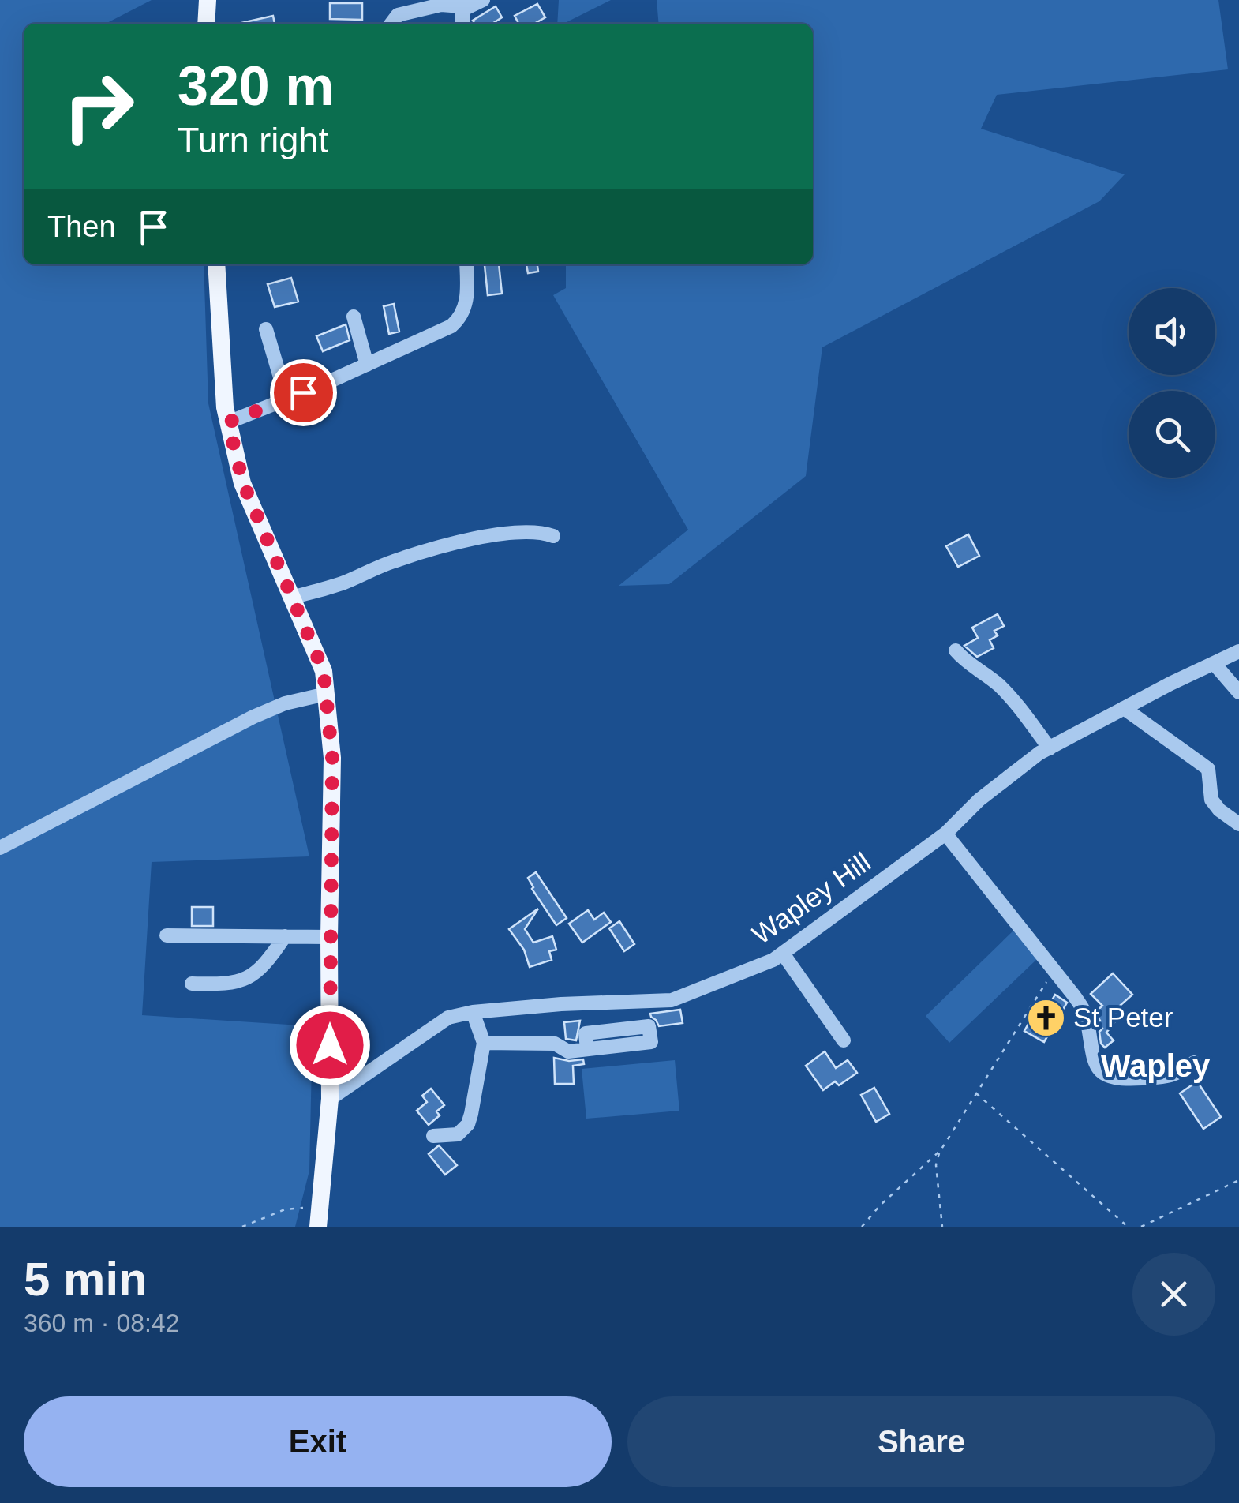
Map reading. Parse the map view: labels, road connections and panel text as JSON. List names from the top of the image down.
{
  "streets": {
    "street": ["Wapley Hill"]
  },
  "districts": ["Wapley"],
  "places": {
    "church": ["St Peter"]
  },
  "page": {
    "turn": ["320 m", "Turn right"],
    "then": "Then",
    "heading": ["5 min", "360 m · 08:42"],
    "buttons": ["Exit", "Share"]
  }
}
